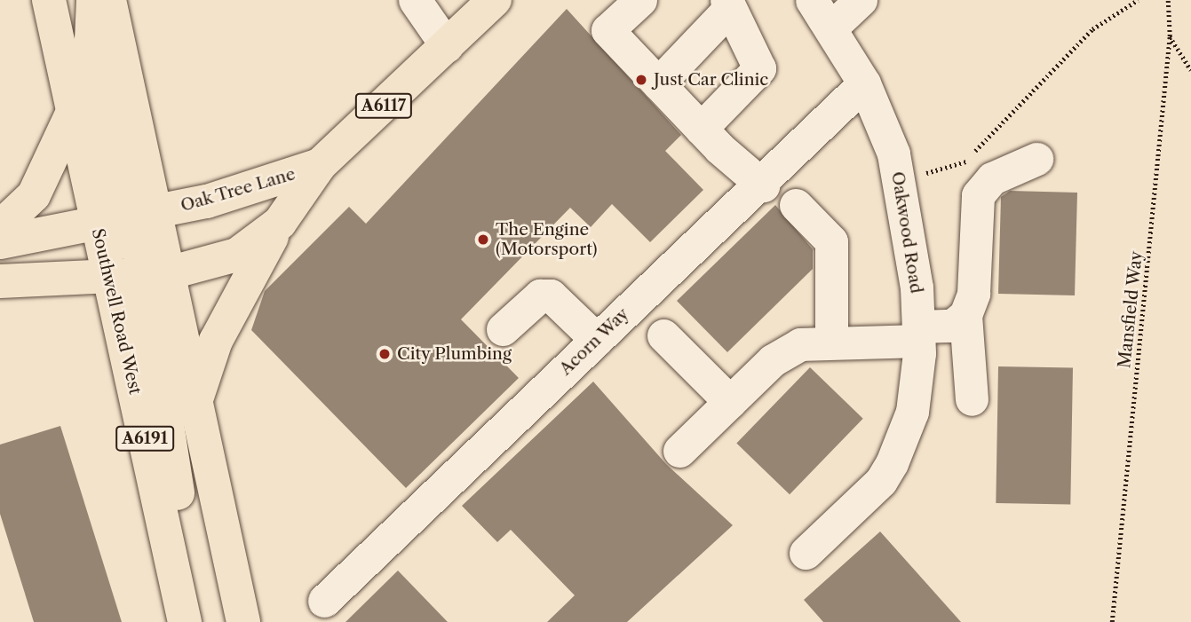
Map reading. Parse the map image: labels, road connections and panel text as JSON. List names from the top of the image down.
{
  "streets": {
    "main road": [
      "A6117",
      "Oak Tree Lane",
      "Southwell Road West",
      "A6191"
    ],
    "street": ["Oakwood Road", "Acorn Way"],
    "path": ["Mansfield Way"]
  },
  "crossings": [
    ["A6117", "Oak Tree Lane"],
    ["A6117", "Southwell Road West"],
    ["Oak Tree Lane", "Southwell Road West"],
    ["Oakwood Road", "Acorn Way"]
  ],
  "places": ["Just Car Clinic", "The Engine (Motorsport)", "City Plumbing"]
}
